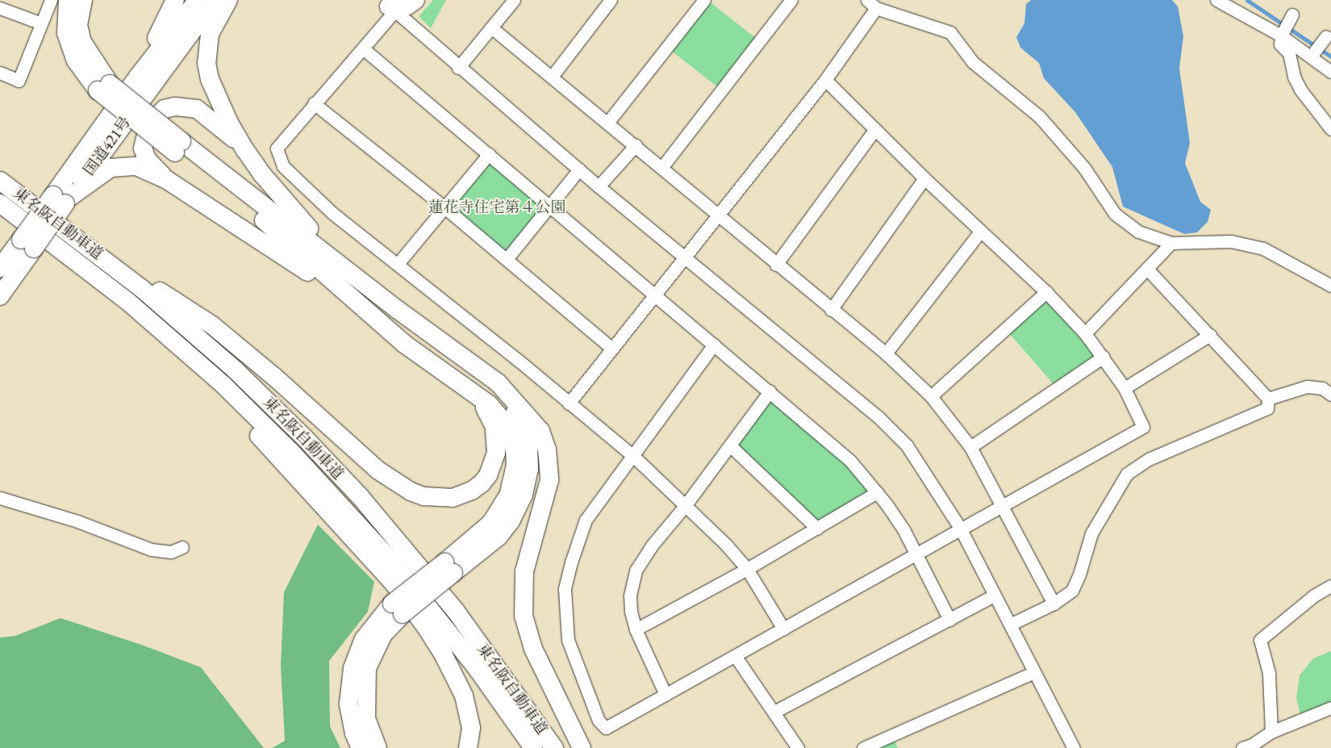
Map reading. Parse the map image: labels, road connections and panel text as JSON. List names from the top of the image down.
{
  "streets": {
    "highway": ["国道421号", "東名阪自動車道"]
  },
  "parks": ["蓮花寺住宅第４公園"]
}
